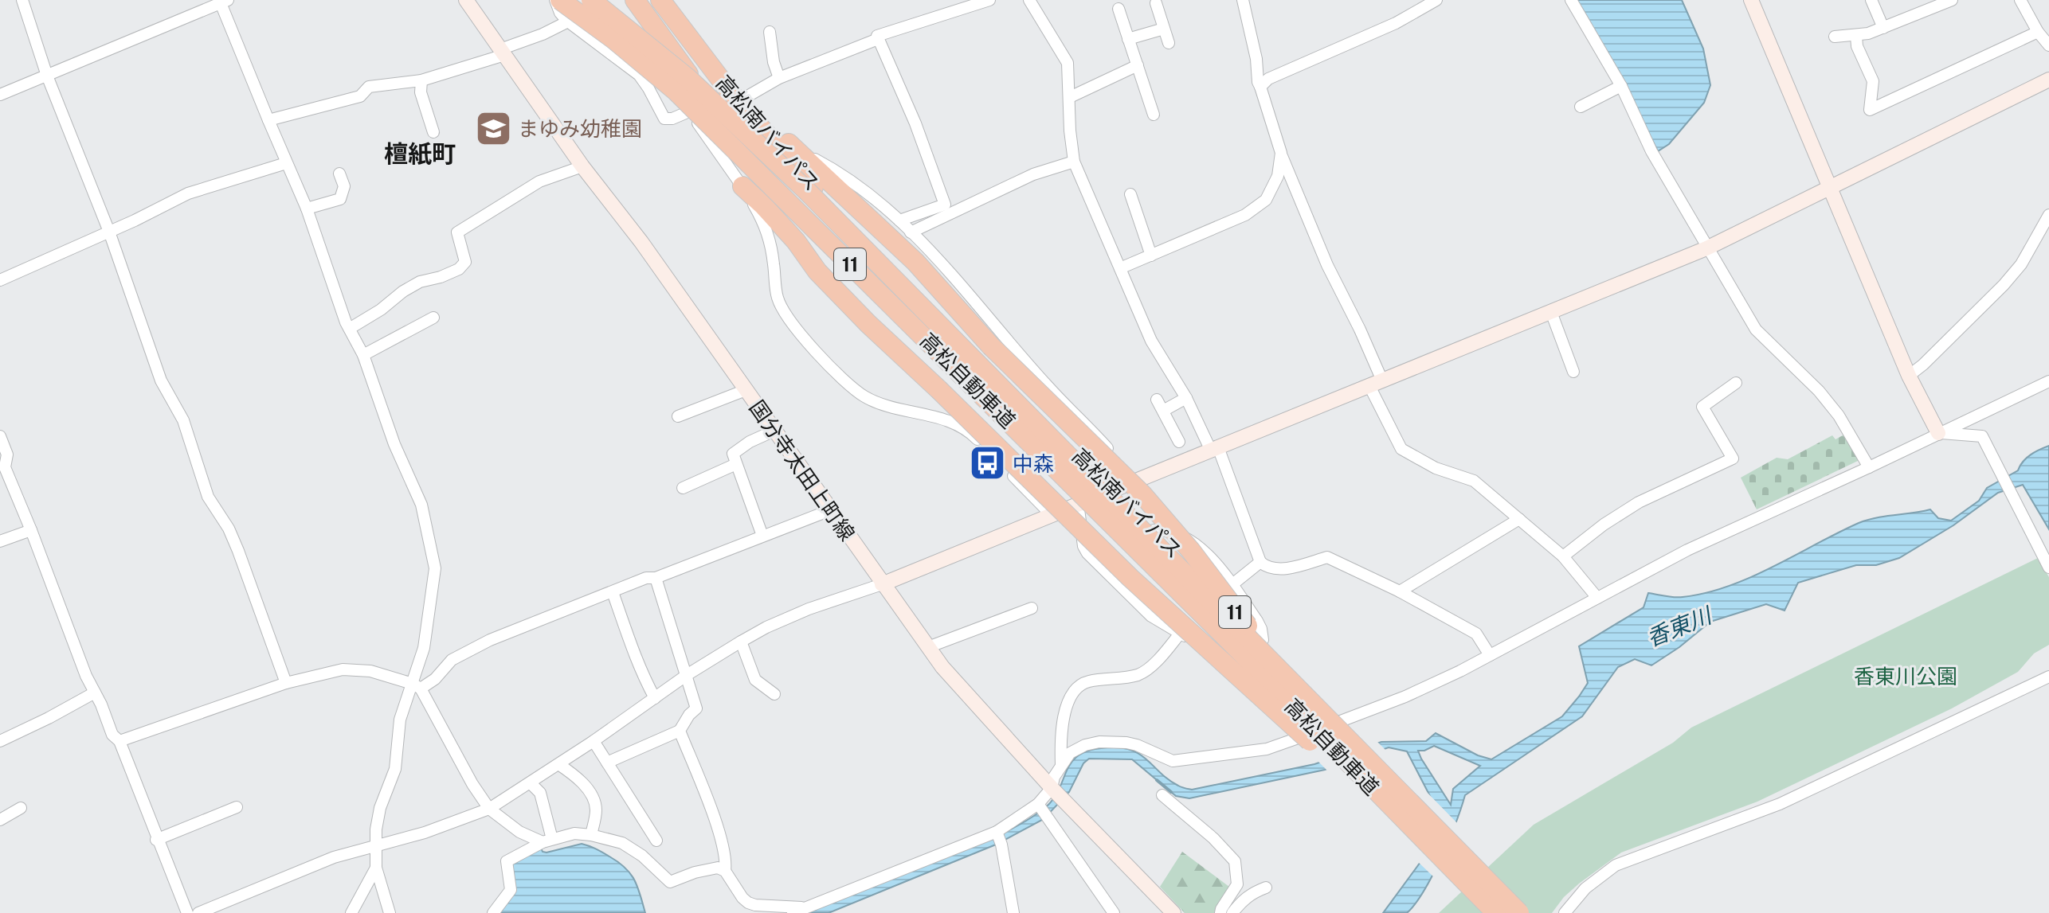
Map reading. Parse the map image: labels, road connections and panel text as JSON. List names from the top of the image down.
{
  "streets": {
    "highway": ["高松南バイパス", "11", "高松自動車道"],
    "street": ["国分寺太田上町線"]
  },
  "districts": ["檀紙町"],
  "water": ["香東川"],
  "parks": ["香東川公園"],
  "places": {
    "school or university": ["まゆみ幼稚園"],
    "bus stop": ["中森"]
  }
}
